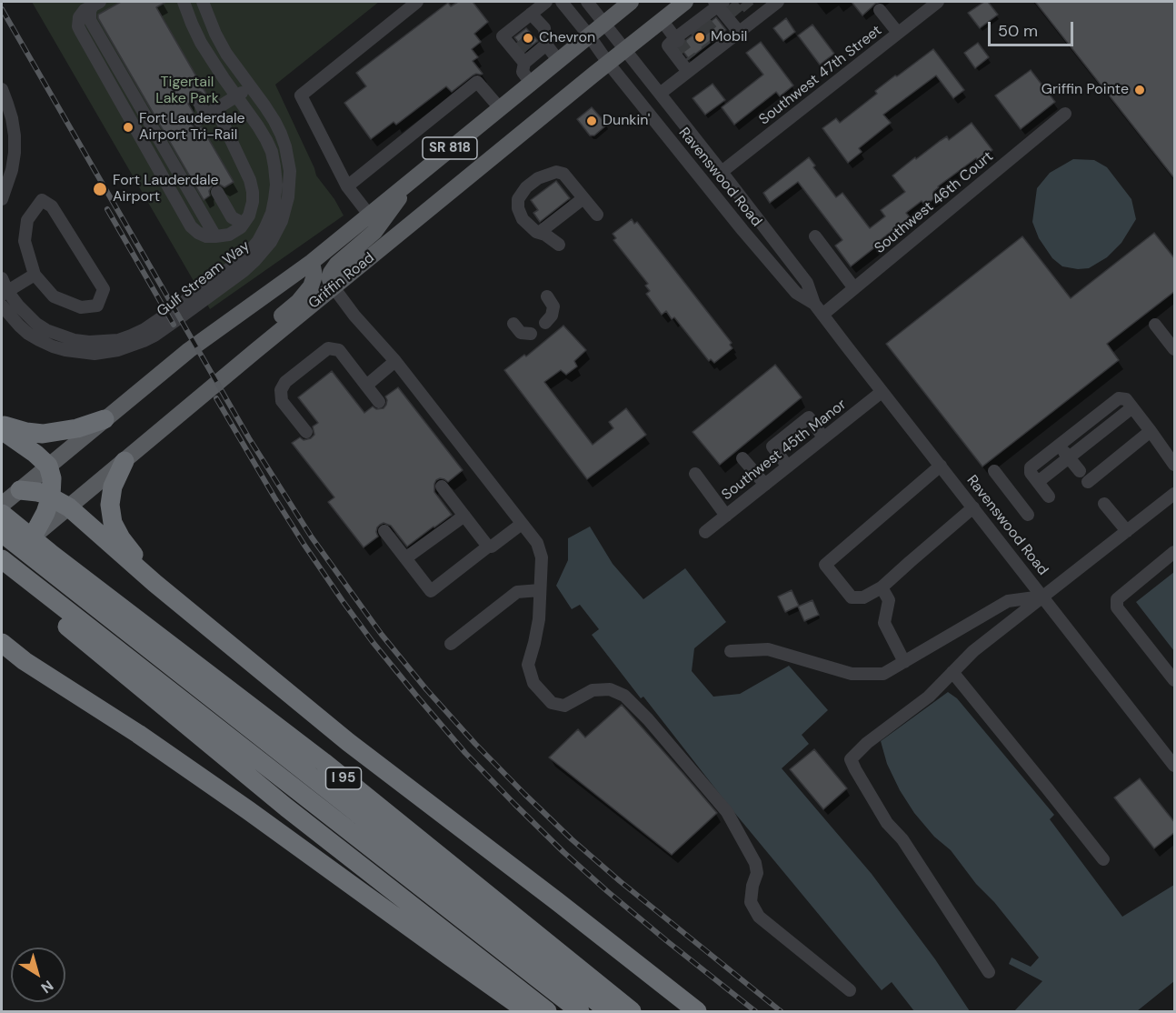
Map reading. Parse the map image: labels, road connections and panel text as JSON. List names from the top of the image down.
{
  "streets": {
    "highway": ["I 95"],
    "main road": ["SR 818", "Griffin Road"],
    "street": [
      "Southwest 47th Street",
      "Ravenswood Road",
      "Southwest 46th Court",
      "Gulf Stream Way",
      "Southwest 45th Manor"
    ]
  },
  "crossings": [
    ["Southwest 47th Street", "Ravenswood Road"],
    ["SR 818", "Ravenswood Road"],
    ["Ravenswood Road", "Southwest 46th Court"],
    ["Ravenswood Road", "Griffin Road"],
    ["Ravenswood Road", "Southwest 45th Manor"]
  ],
  "parks": ["Tigertail Lake Park"],
  "places": [
    "Mobil",
    "Chevron",
    "Griffin Pointe",
    "Dunkin'",
    "Fort Lauderdale Airport Tri-Rail",
    "Fort Lauderdale Airport"
  ],
  "scale_bar": "50 m",
  "north": "bottom right"
}
